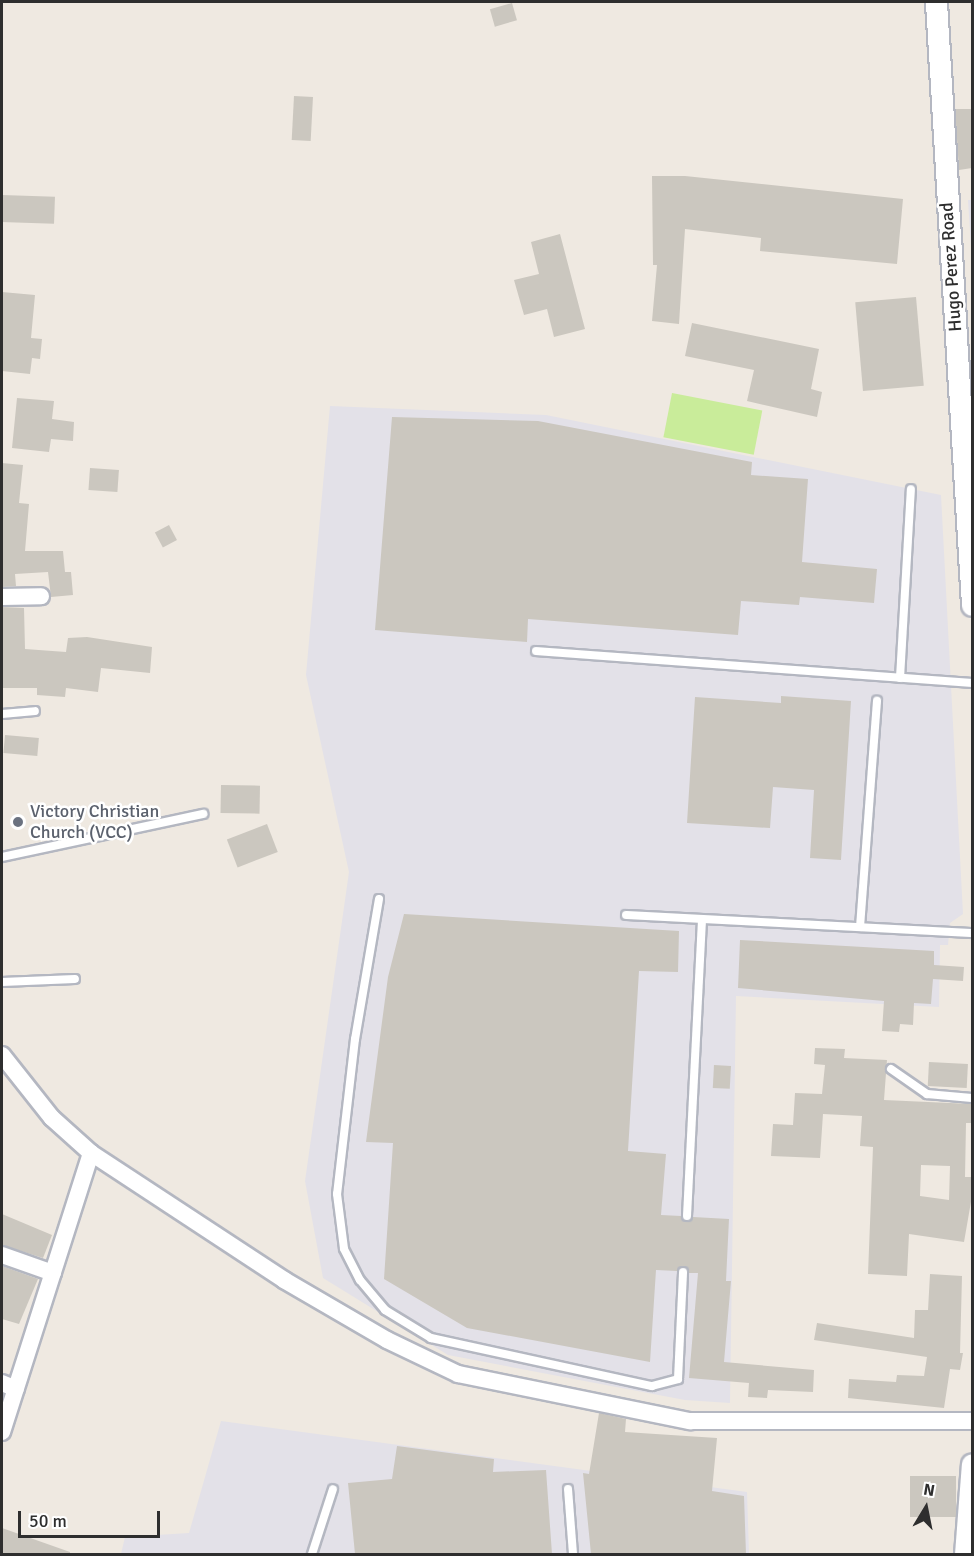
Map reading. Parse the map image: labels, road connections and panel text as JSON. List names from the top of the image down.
{
  "streets": {
    "street": ["Hugo Perez Road"]
  },
  "places": ["Victory Christian Church (VCC)"],
  "scale_bar": "50 m",
  "north": "top"
}
